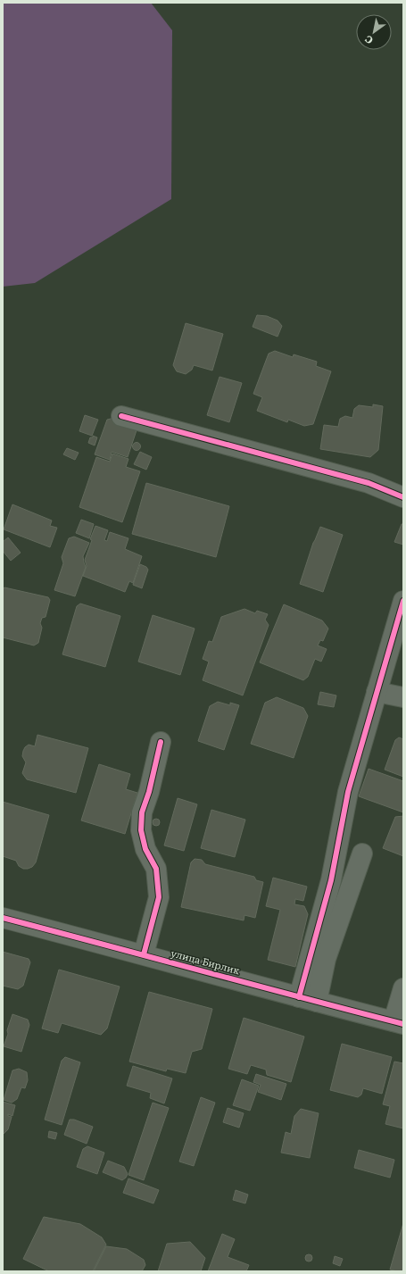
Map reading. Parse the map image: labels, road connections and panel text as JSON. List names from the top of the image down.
{
  "streets": {
    "street": ["улица Бирлик"]
  },
  "north": "bottom left"
}
